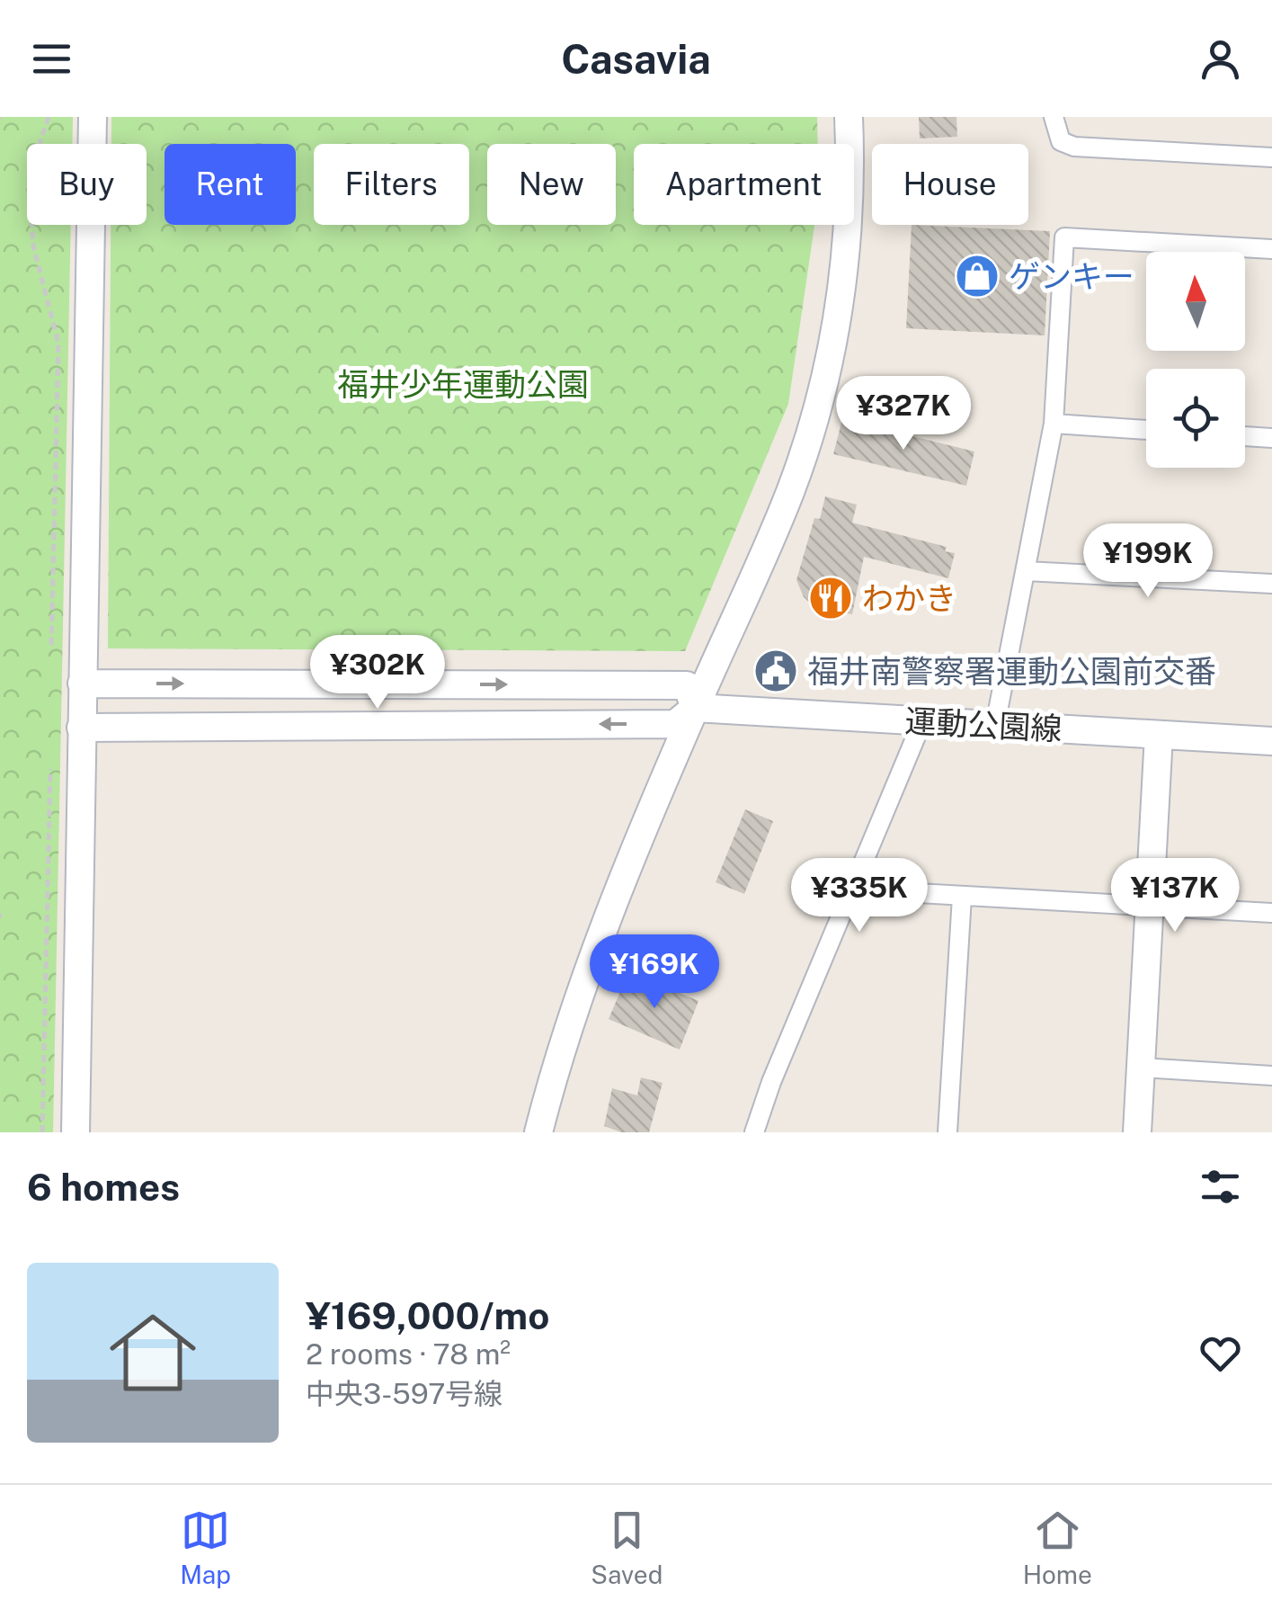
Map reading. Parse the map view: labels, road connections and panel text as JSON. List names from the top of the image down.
{
  "streets": {
    "street": ["運動公園線"]
  },
  "parks": ["福井少年運動公園"],
  "places": {
    "shop": ["ゲンキー"],
    "restaurant": ["わかき"],
    "public building": ["福井南警察署運動公園前交番"]
  },
  "north": "top",
  "page": {
    "header": "Casavia",
    "chip": [
      "Buy",
      "Rent",
      "Filters",
      "New",
      "Apartment",
      "House"
    ],
    "price": [
      "¥327K",
      "¥199K",
      "¥302K",
      "¥335K",
      "¥137K",
      "¥169K"
    ],
    "heading": "6 homes",
    "list": [
      {
        "name": "¥169,000/mo",
        "note": "2 rooms · 78 m² · 中央3-597号線"
      }
    ],
    "tabs": ["Map", "Saved", "Home"]
  }
}
